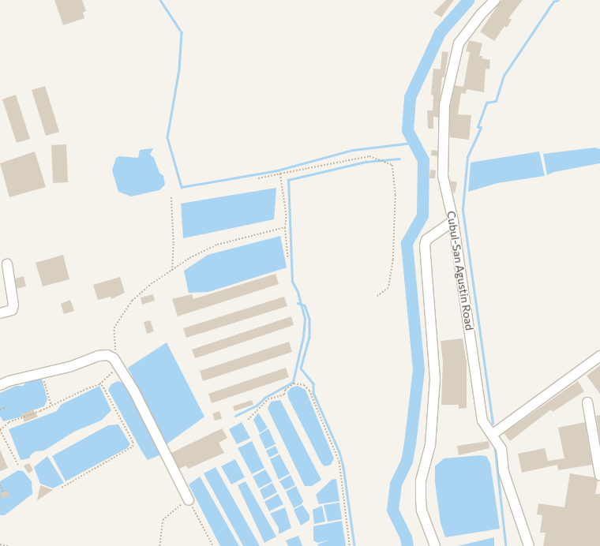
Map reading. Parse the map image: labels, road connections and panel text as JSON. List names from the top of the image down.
{
  "streets": {
    "street": ["Cubul-San Agustin Road"]
  }
}
